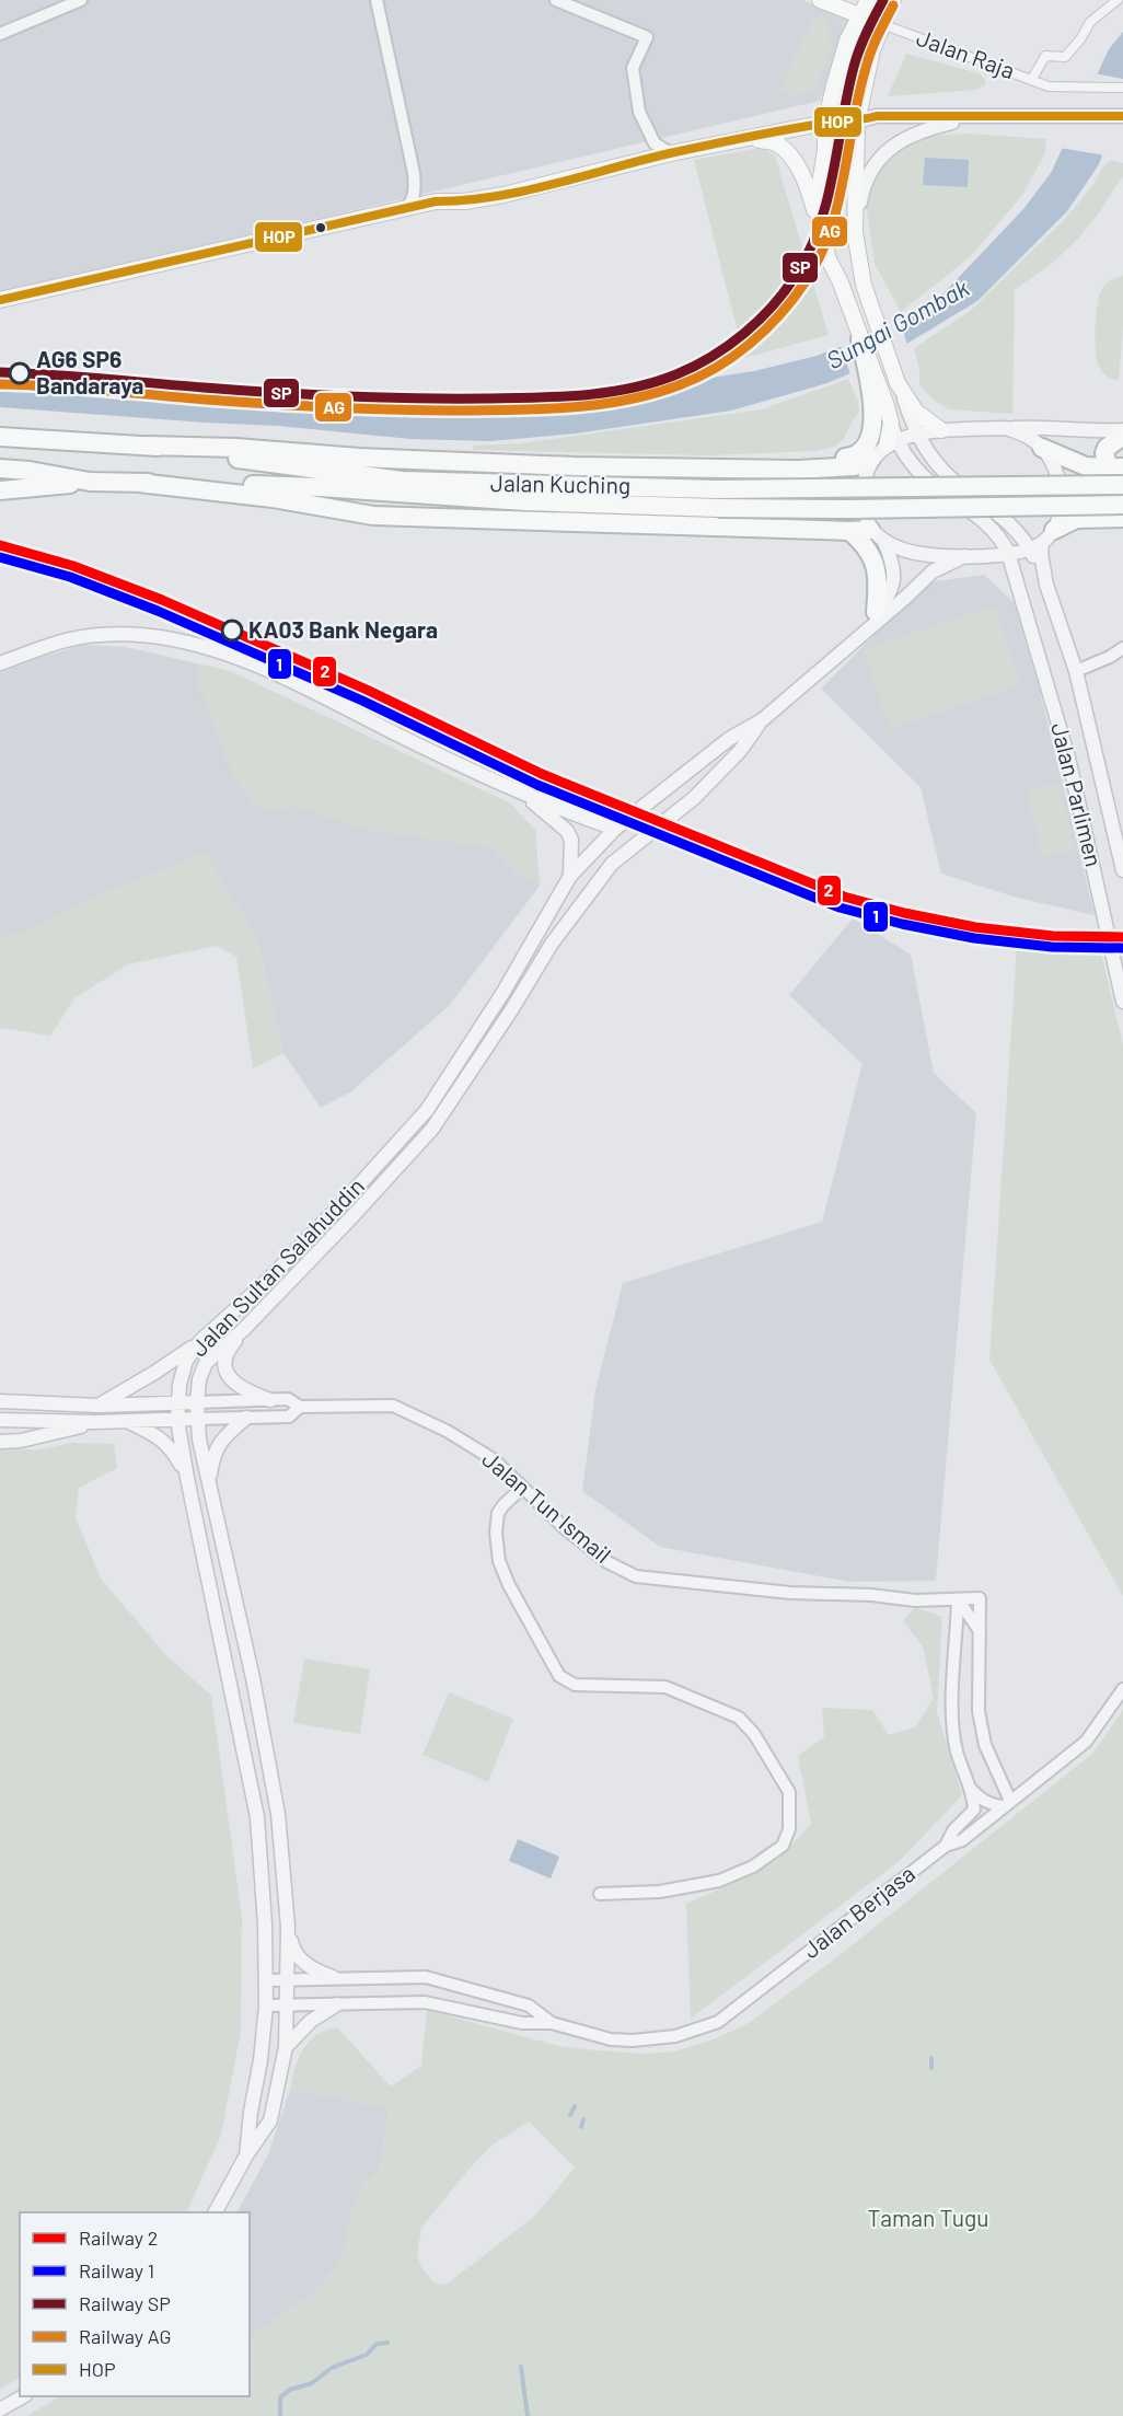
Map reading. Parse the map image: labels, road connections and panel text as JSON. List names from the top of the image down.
{
  "streets": {
    "highway": ["Jalan Kuching"],
    "street": [
      "Jalan Raja",
      "Jalan Parlimen",
      "Jalan Sultan Salahuddin",
      "Jalan Tun Ismail",
      "Jalan Berjasa"
    ]
  },
  "crossings": [
    ["Jalan Sultan Salahuddin", "Jalan Tun Ismail"],
    ["Jalan Sultan Salahuddin", "Jalan Berjasa"],
    ["Jalan Tun Ismail", "Jalan Berjasa"]
  ],
  "water": ["Sungai Gombak"],
  "parks": ["Taman Tugu"],
  "places": ["AG6 SP6 Bandaraya", "KA03 Bank Negara"],
  "lines": [
    "rail line SP",
    "rail line AG",
    "transit line HOP",
    "rail line 2",
    "rail line 1"
  ],
  "legend": [
    "Railway 2",
    "Railway 1",
    "Railway SP",
    "Railway AG",
    "HOP"
  ]
}
